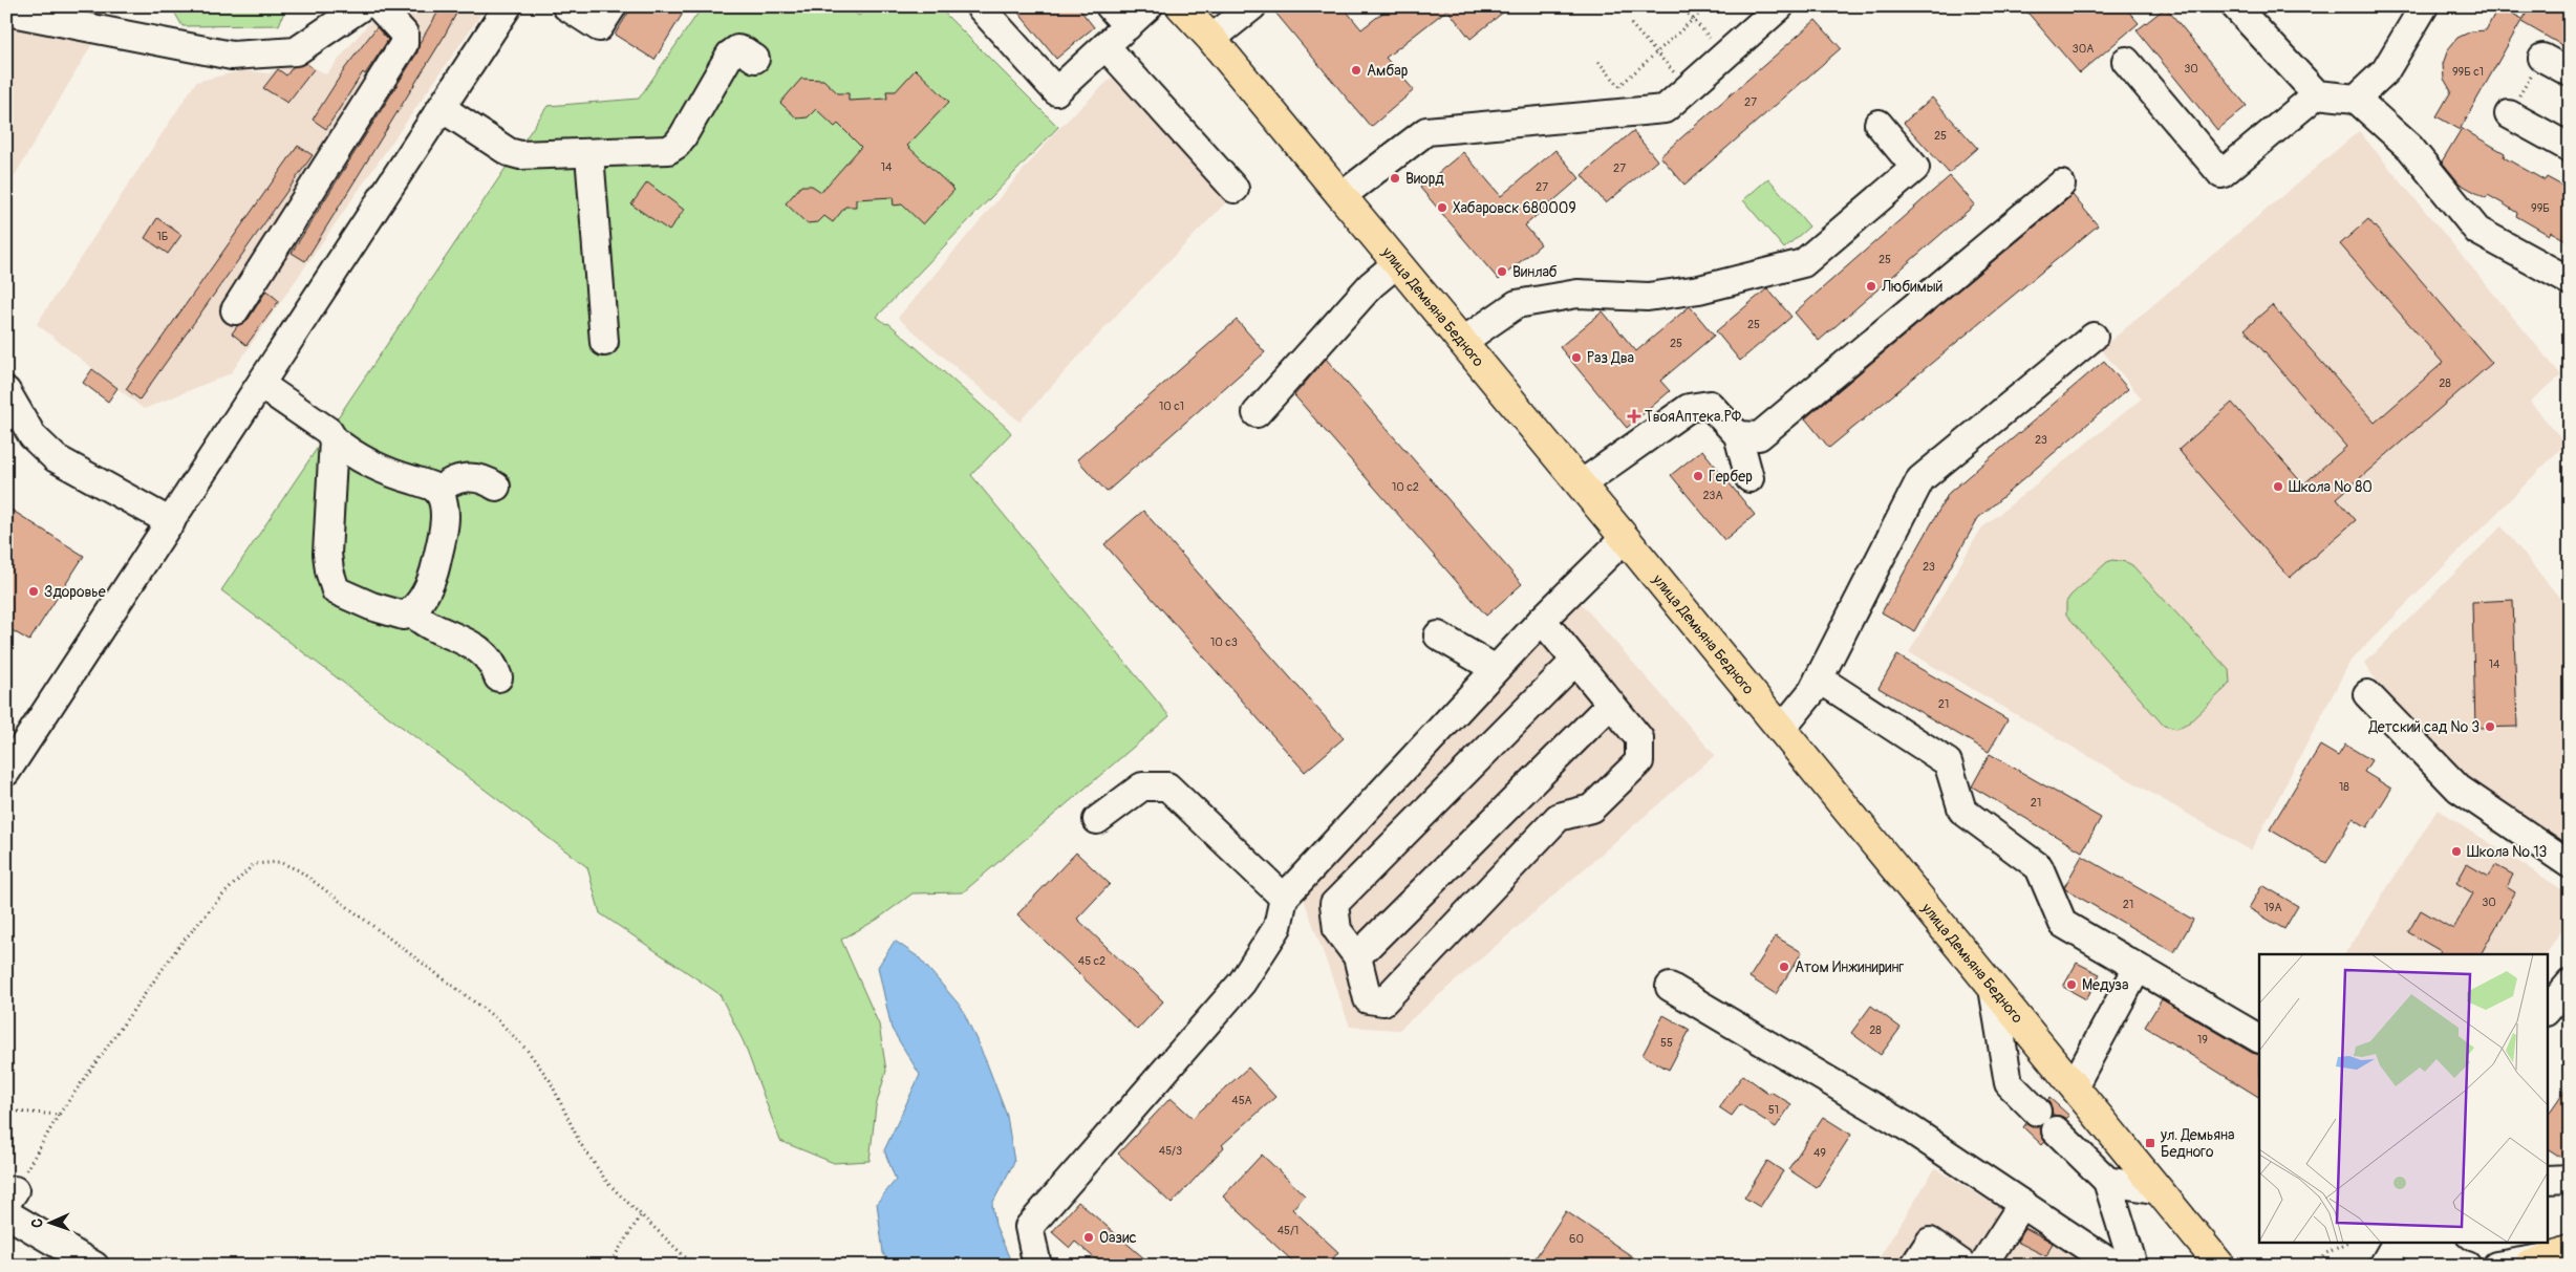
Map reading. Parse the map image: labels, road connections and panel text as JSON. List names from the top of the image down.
{
  "streets": {
    "main road": ["улица Демьяна Бедного"]
  },
  "places": {
    "other": [
      "Амбар",
      "Виорд",
      "Хабаровск 680009",
      "Винлаб",
      "Любимый",
      "Раз Два",
      "Гербер",
      "Школа № 80",
      "Здоровье",
      "Детский сад № 3",
      "Школа № 13",
      "Атом Инжиниринг",
      "Медуза",
      "Оазис"
    ],
    "health": ["ТвояАптека.РФ"],
    "transit": ["ул. Демьяна Бедного"]
  },
  "house_numbers": [
    "30А",
    "30",
    "99Б с1",
    "27",
    "25",
    "14",
    "27",
    "27",
    "99Б",
    "1Б",
    "25",
    "25",
    "25",
    "28",
    "10 с1",
    "23",
    "10 с2",
    "23А",
    "23",
    "10 с3",
    "14",
    "21",
    "18",
    "21",
    "30",
    "21",
    "19А",
    "45 с2",
    "28",
    "19",
    "55",
    "45А",
    "51",
    "45/3",
    "49",
    "45/1",
    "60"
  ],
  "north": "left"
}
